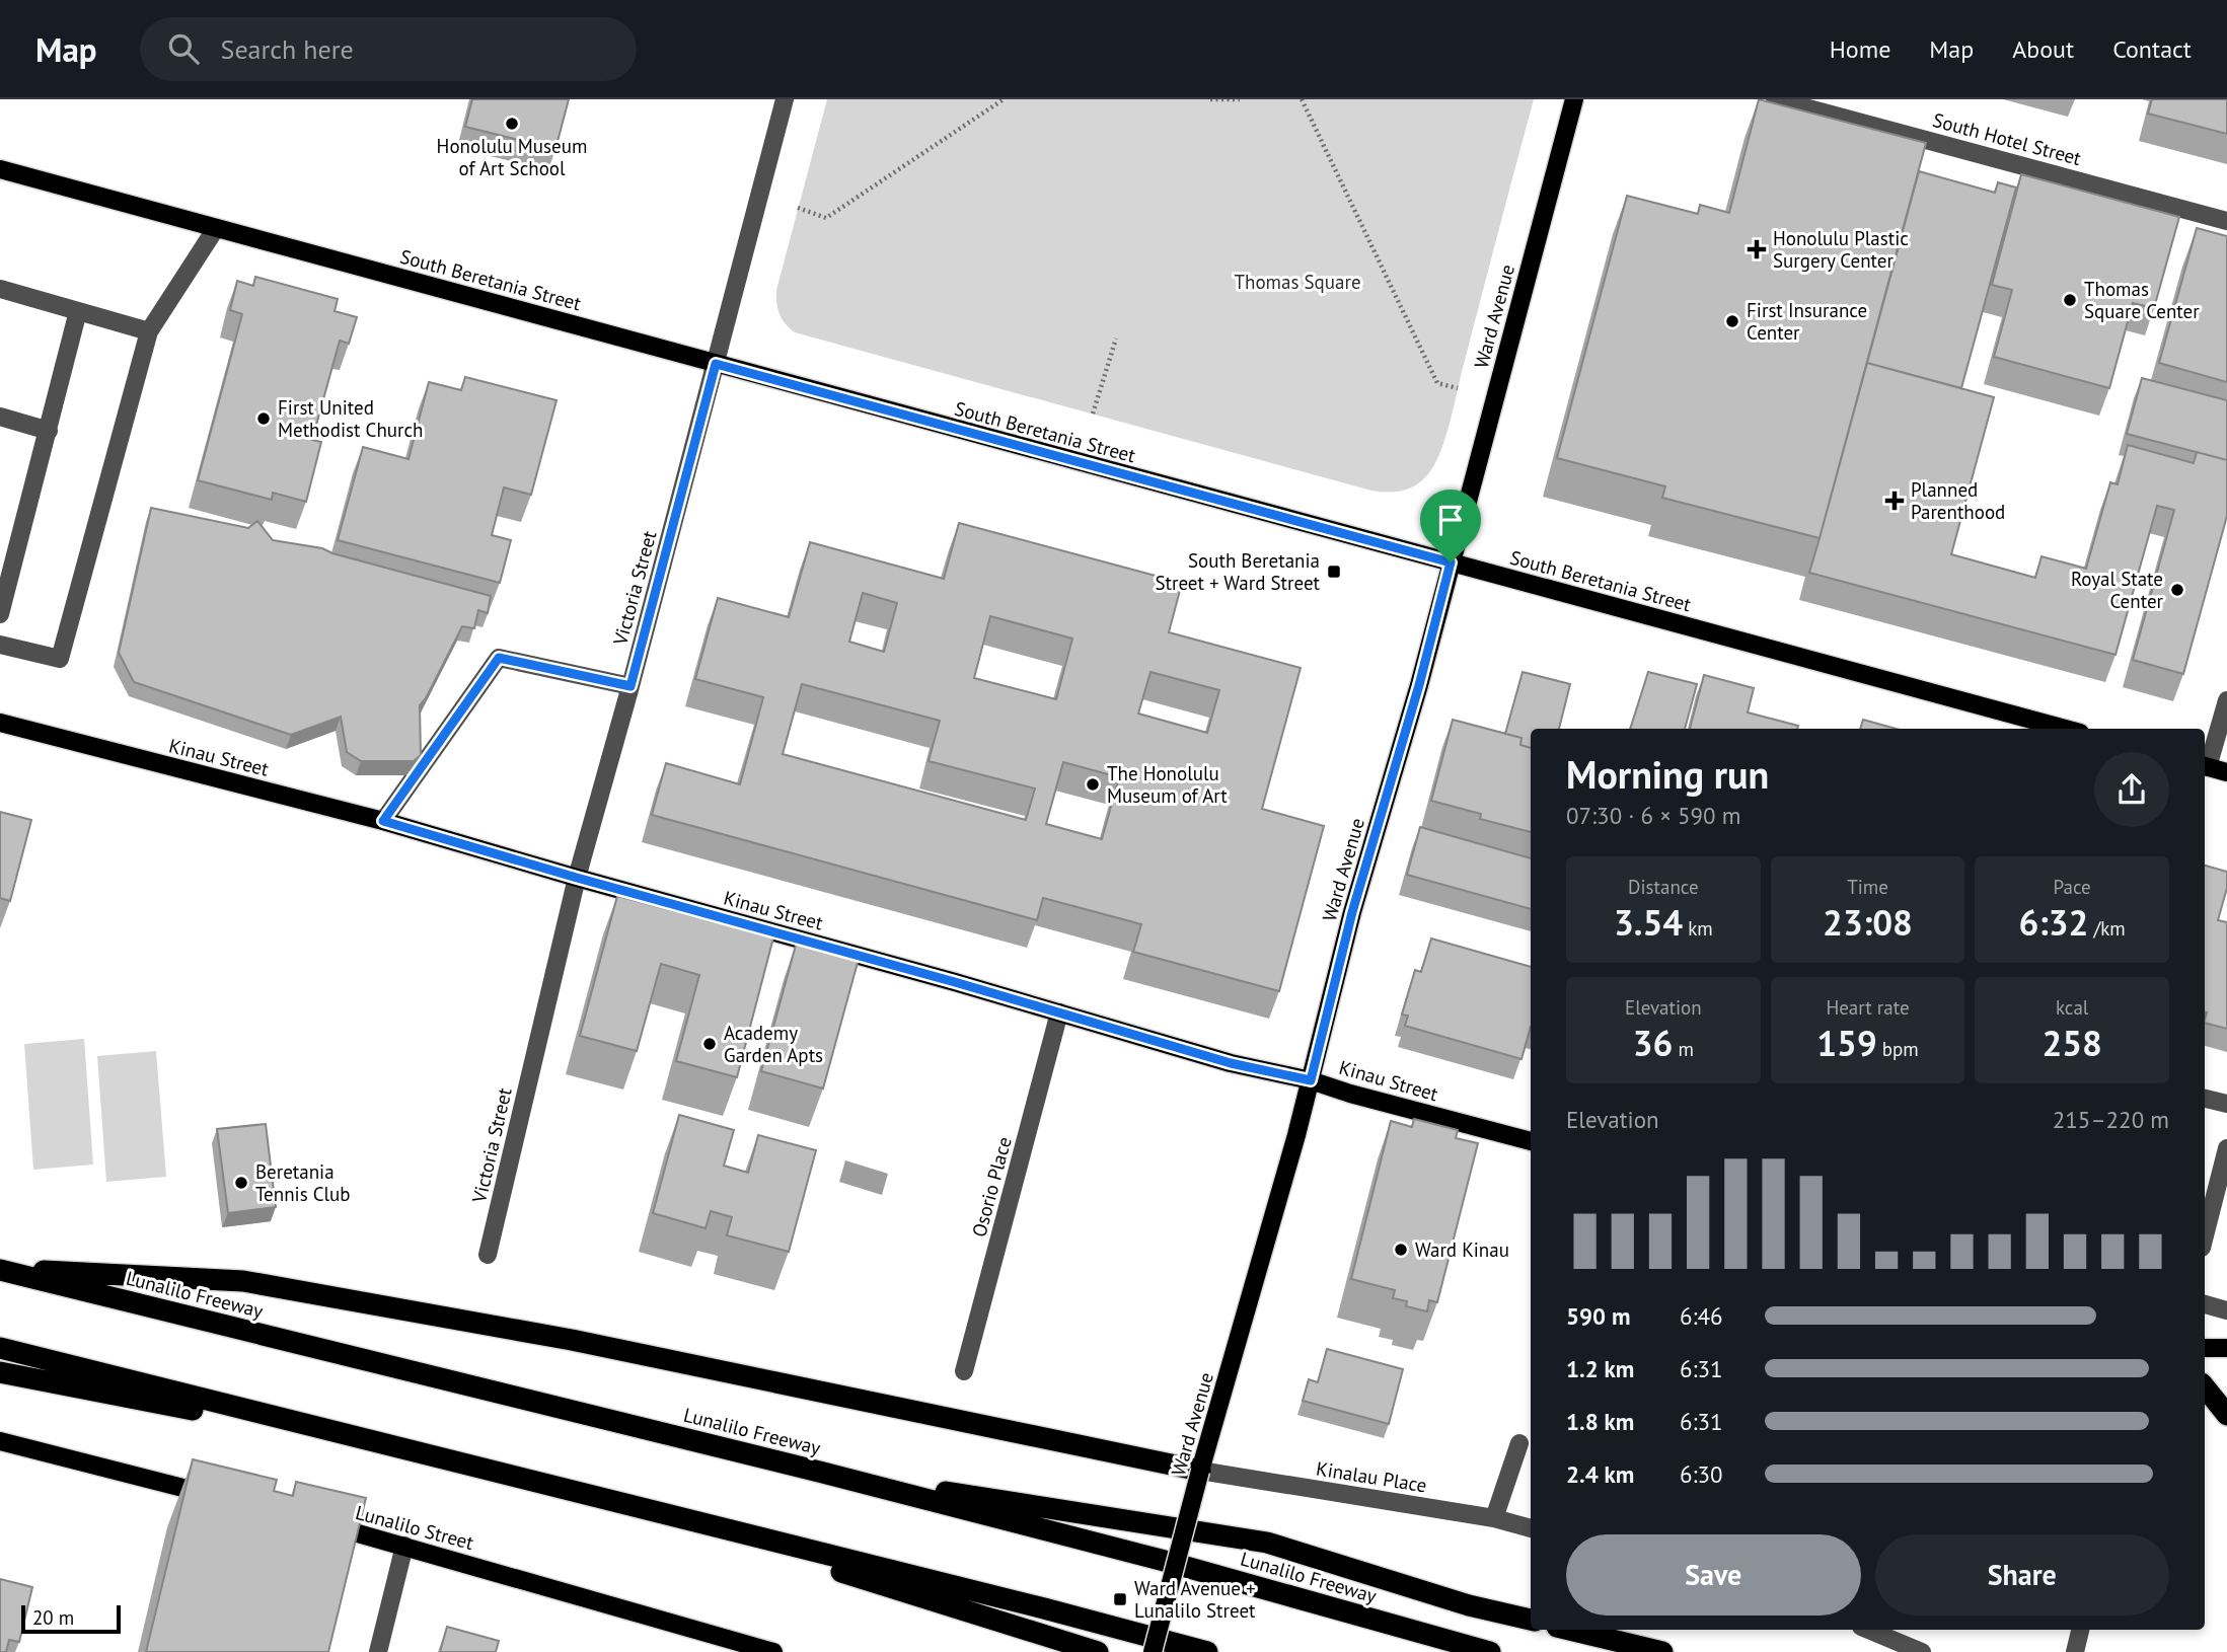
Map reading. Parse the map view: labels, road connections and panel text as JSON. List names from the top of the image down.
{
  "streets": {
    "highway": ["Lunalilo Freeway"],
    "main road": [
      "South Beretania Street",
      "Ward Avenue",
      "Kinau Street",
      "Lunalilo Street"
    ],
    "street": [
      "South Hotel Street",
      "Victoria Street",
      "Osorio Place",
      "Kinalau Place"
    ]
  },
  "crossings": [
    ["South Beretania Street", "Ward Avenue"],
    ["South Beretania Street", "Victoria Street"],
    ["Ward Avenue", "Kinau Street"],
    ["Ward Avenue", "Kinalau Place"],
    ["Victoria Street", "Kinau Street"],
    ["Kinau Street", "Osorio Place"]
  ],
  "parks": ["Thomas Square"],
  "places": {
    "other": [
      "Honolulu Museum of Art School",
      "Thomas Square Center",
      "First Insurance Center",
      "First United Methodist Church",
      "Royal State Center",
      "The Honolulu Museum of Art",
      "Academy Garden Apts",
      "Beretania Tennis Club",
      "Ward Kinau"
    ],
    "health": ["Honolulu Plastic Surgery Center", "Planned Parenthood"],
    "transit": ["South Beretania Street + Ward Street", "Ward Avenue + Lunalilo Street"]
  },
  "scale_bar": "20 m",
  "page": {
    "header": "Map",
    "search": "Search here",
    "nav": [
      "Home",
      "Map",
      "About",
      "Contact"
    ],
    "heading": ["Morning run", "07:30 · 6 × 590 m"],
    "stats": [
      ["Distance", "3.54 km"],
      ["Time", "23:08"],
      ["Pace", "6:32 /km"],
      ["Elevation", "36 m"],
      ["Heart rate", "159 bpm"],
      ["kcal", "258"]
    ],
    "chart": ["Elevation", "215–220 m"],
    "list": [
      {
        "name": "590 m",
        "note": "6:46"
      },
      {
        "name": "1.2 km",
        "note": "6:31"
      },
      {
        "name": "1.8 km",
        "note": "6:31"
      },
      {
        "name": "2.4 km",
        "note": "6:30"
      }
    ],
    "buttons": ["Save", "Share"],
    "scale": "20 m"
  }
}
